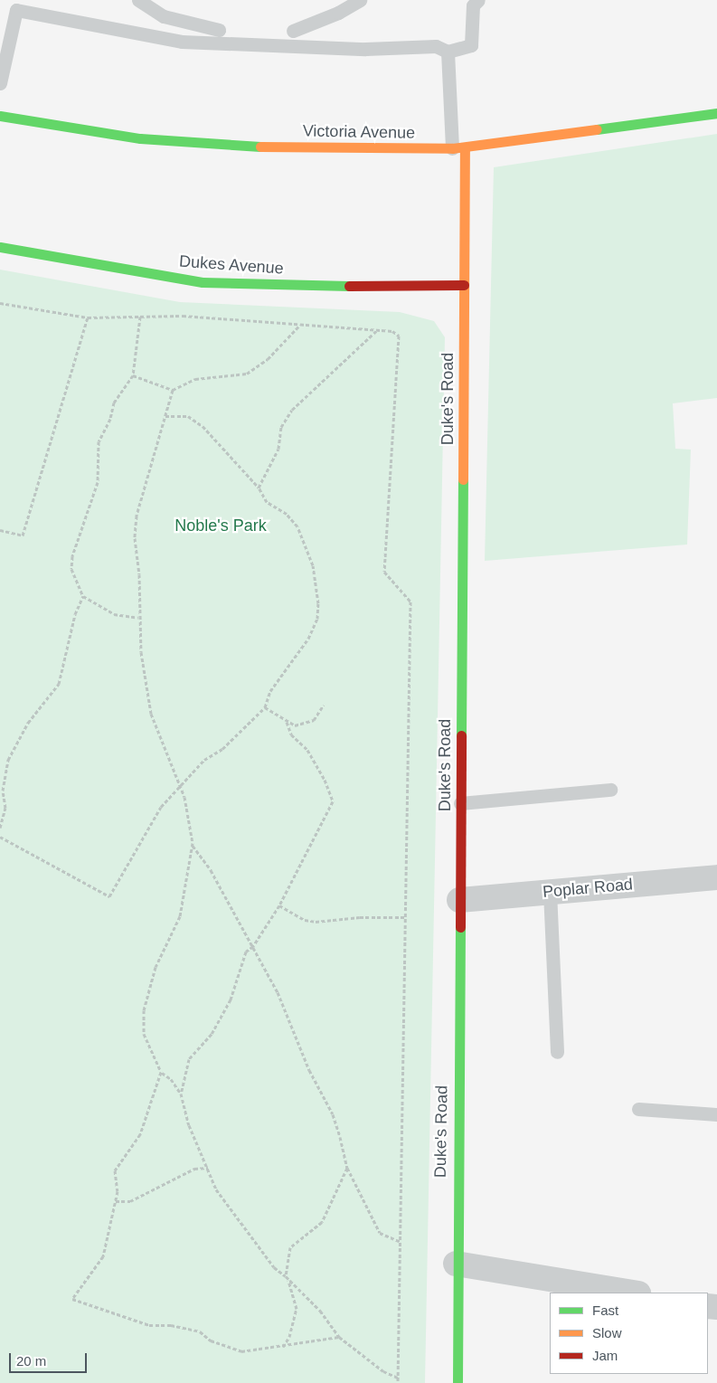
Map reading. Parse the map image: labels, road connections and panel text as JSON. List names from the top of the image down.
{
  "streets": {
    "street": [
      "Victoria Avenue",
      "Dukes Avenue",
      "Duke's Road",
      "Poplar Road"
    ]
  },
  "crossings": [
    ["Victoria Avenue", "Duke's Road"],
    ["Dukes Avenue", "Duke's Road"],
    ["Duke's Road", "Poplar Road"]
  ],
  "parks": ["Noble's Park"],
  "legend": ["Fast", "Slow", "Jam"],
  "scale_bar": "20 m"
}
